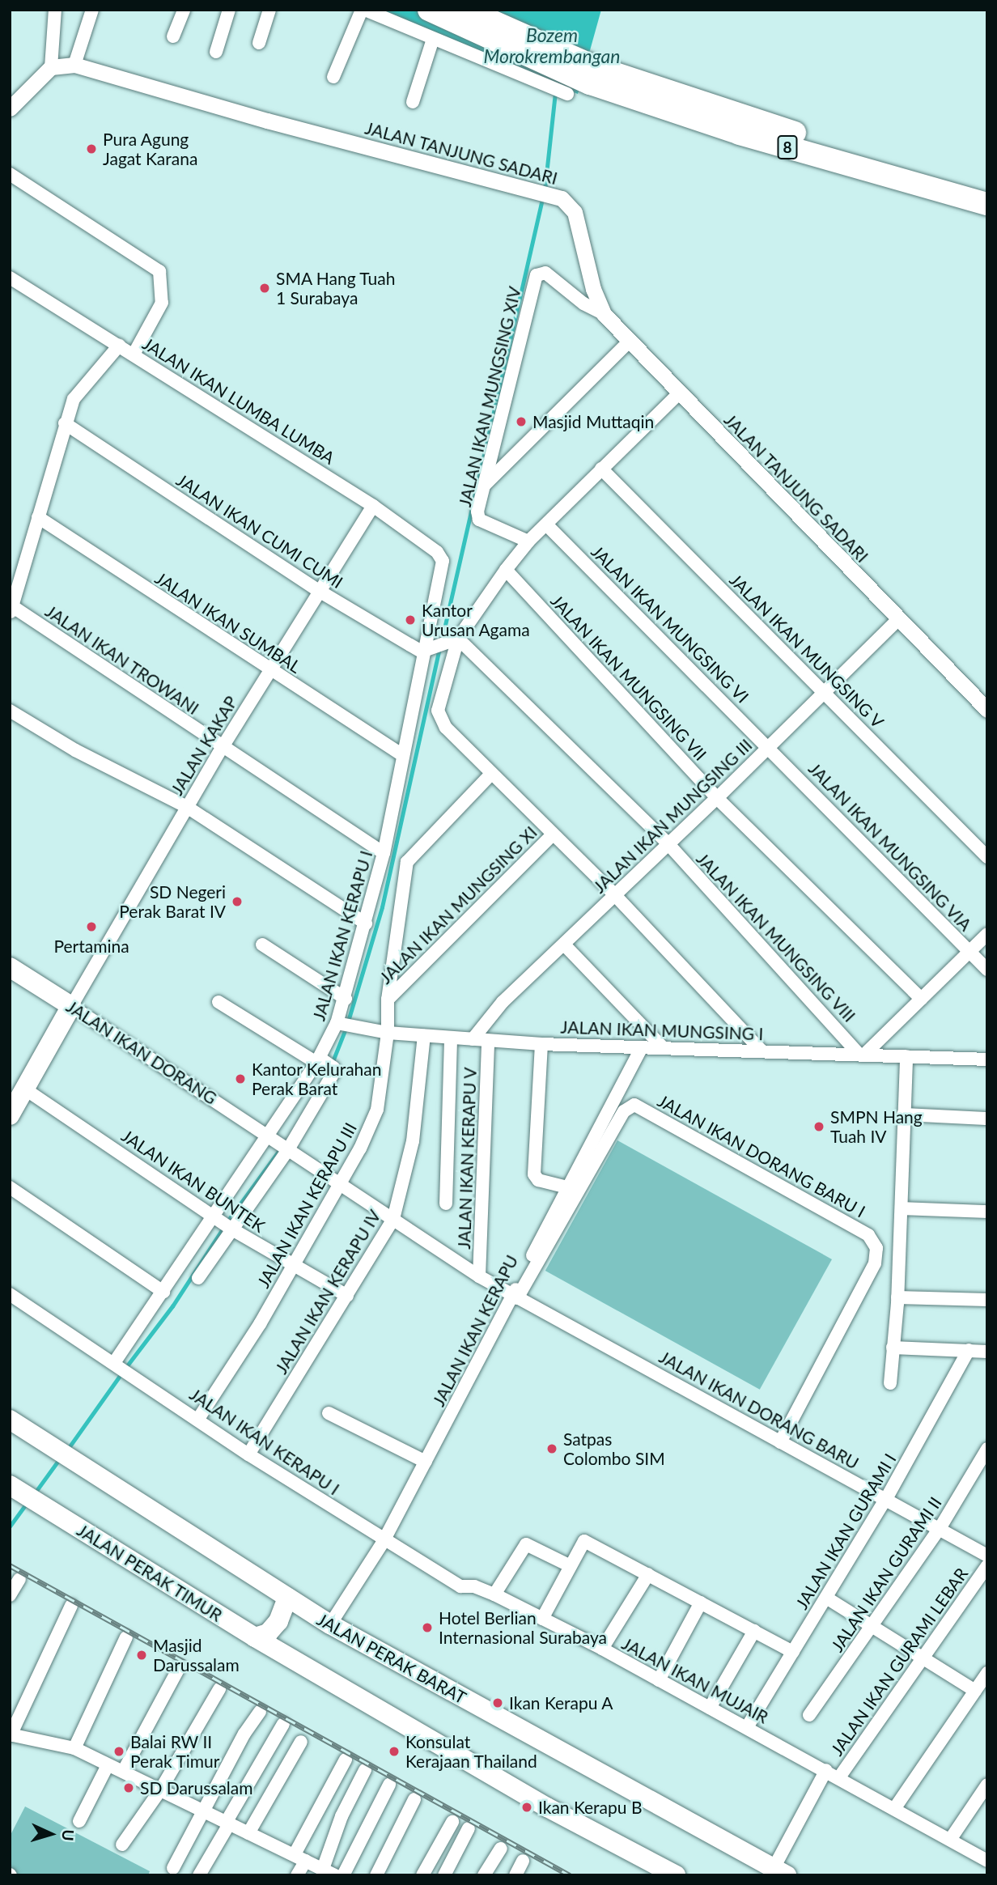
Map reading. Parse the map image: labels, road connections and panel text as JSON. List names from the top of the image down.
{
  "streets": {
    "highway": [
      "8",
      "JALAN IKAN DORANG",
      "JALAN PERAK TIMUR",
      "JALAN PERAK BARAT"
    ],
    "street": [
      "JALAN TANJUNG SADARI",
      "JALAN IKAN MUNGSING XIV",
      "JALAN IKAN LUMBA LUMBA",
      "JALAN IKAN CUMI CUMI",
      "JALAN IKAN SUMBAL",
      "JALAN IKAN MUNGSING VI",
      "JALAN IKAN MUNGSING V",
      "JALAN IKAN TROWANI",
      "JALAN IKAN MUNGSING VII",
      "JALAN KAKAP",
      "JALAN IKAN MUNGSING III",
      "JALAN IKAN MUNGSING VIA",
      "JALAN IKAN MUNGSING XI",
      "JALAN IKAN KERAPU I",
      "JALAN IKAN MUNGSING VIII",
      "JALAN IKAN MUNGSING I",
      "JALAN IKAN DORANG BARU I",
      "JALAN IKAN KERAPU V",
      "JALAN IKAN BUNTEK",
      "JALAN IKAN KERAPU III",
      "JALAN IKAN KERAPU IV",
      "JALAN IKAN KERAPU",
      "JALAN IKAN DORANG BARU",
      "JALAN IKAN GURAMI I",
      "JALAN IKAN GURAMI II",
      "JALAN IKAN GURAMI LEBAR",
      "JALAN IKAN MUJAIR"
    ]
  },
  "crossings": [
    ["JALAN TANJUNG SADARI", "JALAN IKAN MUNGSING XIV"],
    ["JALAN TANJUNG SADARI", "JALAN IKAN MUNGSING III"],
    ["JALAN IKAN LUMBA LUMBA", "JALAN KAKAP"],
    ["JALAN IKAN LUMBA LUMBA", "JALAN IKAN KERAPU I"],
    ["JALAN IKAN CUMI CUMI", "JALAN KAKAP"],
    ["JALAN IKAN CUMI CUMI", "JALAN IKAN KERAPU I"],
    ["JALAN IKAN SUMBAL", "JALAN KAKAP"],
    ["JALAN IKAN SUMBAL", "JALAN IKAN KERAPU I"],
    ["JALAN IKAN MUNGSING VI", "JALAN IKAN MUNGSING III"],
    ["JALAN IKAN MUNGSING VI", "JALAN IKAN MUNGSING VIA"],
    ["JALAN IKAN MUNGSING V", "JALAN IKAN MUNGSING III"],
    ["JALAN IKAN TROWANI", "JALAN KAKAP"],
    ["JALAN IKAN TROWANI", "JALAN IKAN KERAPU I"],
    ["JALAN IKAN MUNGSING VII", "JALAN IKAN MUNGSING III"],
    ["JALAN KAKAP", "JALAN IKAN DORANG"],
    ["JALAN IKAN MUNGSING III", "JALAN IKAN MUNGSING VIA"],
    ["JALAN IKAN MUNGSING III", "JALAN IKAN MUNGSING VIII"],
    ["JALAN IKAN MUNGSING III", "JALAN IKAN MUNGSING I"],
    ["JALAN IKAN MUNGSING XI", "JALAN IKAN KERAPU III"],
    ["JALAN IKAN KERAPU I", "JALAN IKAN MUNGSING I"],
    ["JALAN IKAN KERAPU I", "JALAN IKAN DORANG"],
    ["JALAN IKAN KERAPU I", "JALAN IKAN BUNTEK"],
    ["JALAN IKAN KERAPU I", "JALAN IKAN KERAPU III"],
    ["JALAN IKAN KERAPU I", "JALAN IKAN KERAPU IV"],
    ["JALAN IKAN KERAPU I", "JALAN IKAN KERAPU"],
    ["JALAN IKAN KERAPU I", "JALAN IKAN MUJAIR"],
    ["JALAN IKAN MUNGSING VIII", "JALAN IKAN MUNGSING I"],
    ["JALAN IKAN MUNGSING I", "JALAN IKAN KERAPU V"],
    ["JALAN IKAN MUNGSING I", "JALAN IKAN KERAPU III"],
    ["JALAN IKAN MUNGSING I", "JALAN IKAN KERAPU IV"],
    ["JALAN IKAN MUNGSING I", "JALAN IKAN KERAPU"],
    ["JALAN IKAN DORANG BARU I", "JALAN IKAN KERAPU"],
    ["JALAN IKAN DORANG BARU I", "JALAN IKAN DORANG BARU"],
    ["JALAN IKAN BUNTEK", "JALAN IKAN KERAPU III"],
    ["JALAN IKAN BUNTEK", "JALAN IKAN KERAPU IV"],
    ["JALAN IKAN KERAPU", "JALAN IKAN DORANG BARU"],
    ["JALAN IKAN KERAPU", "JALAN PERAK BARAT"],
    ["JALAN IKAN KERAPU", "JALAN IKAN MUJAIR"],
    ["JALAN IKAN DORANG BARU", "JALAN IKAN GURAMI I"],
    ["JALAN IKAN DORANG BARU", "JALAN IKAN GURAMI II"],
    ["JALAN IKAN GURAMI I", "JALAN IKAN MUJAIR"],
    ["JALAN IKAN GURAMI LEBAR", "JALAN IKAN MUJAIR"]
  ],
  "water": ["Bozem Morokrembangan"],
  "places": [
    "Pura Agung Jagat Karana",
    "SMA Hang Tuah 1 Surabaya",
    "Masjid Muttaqin",
    "Kantor Urusan Agama",
    "SD Negeri Perak Barat IV",
    "Pertamina",
    "Kantor Kelurahan Perak Barat",
    "SMPN Hang Tuah IV",
    "Satpas Colombo SIM",
    "Hotel Berlian Internasional Surabaya",
    "Masjid Darussalam",
    "Ikan Kerapu A",
    "Balai RW II Perak Timur",
    "Konsulat Kerajaan Thailand",
    "SD Darussalam",
    "Ikan Kerapu B"
  ],
  "north": "right"
}
